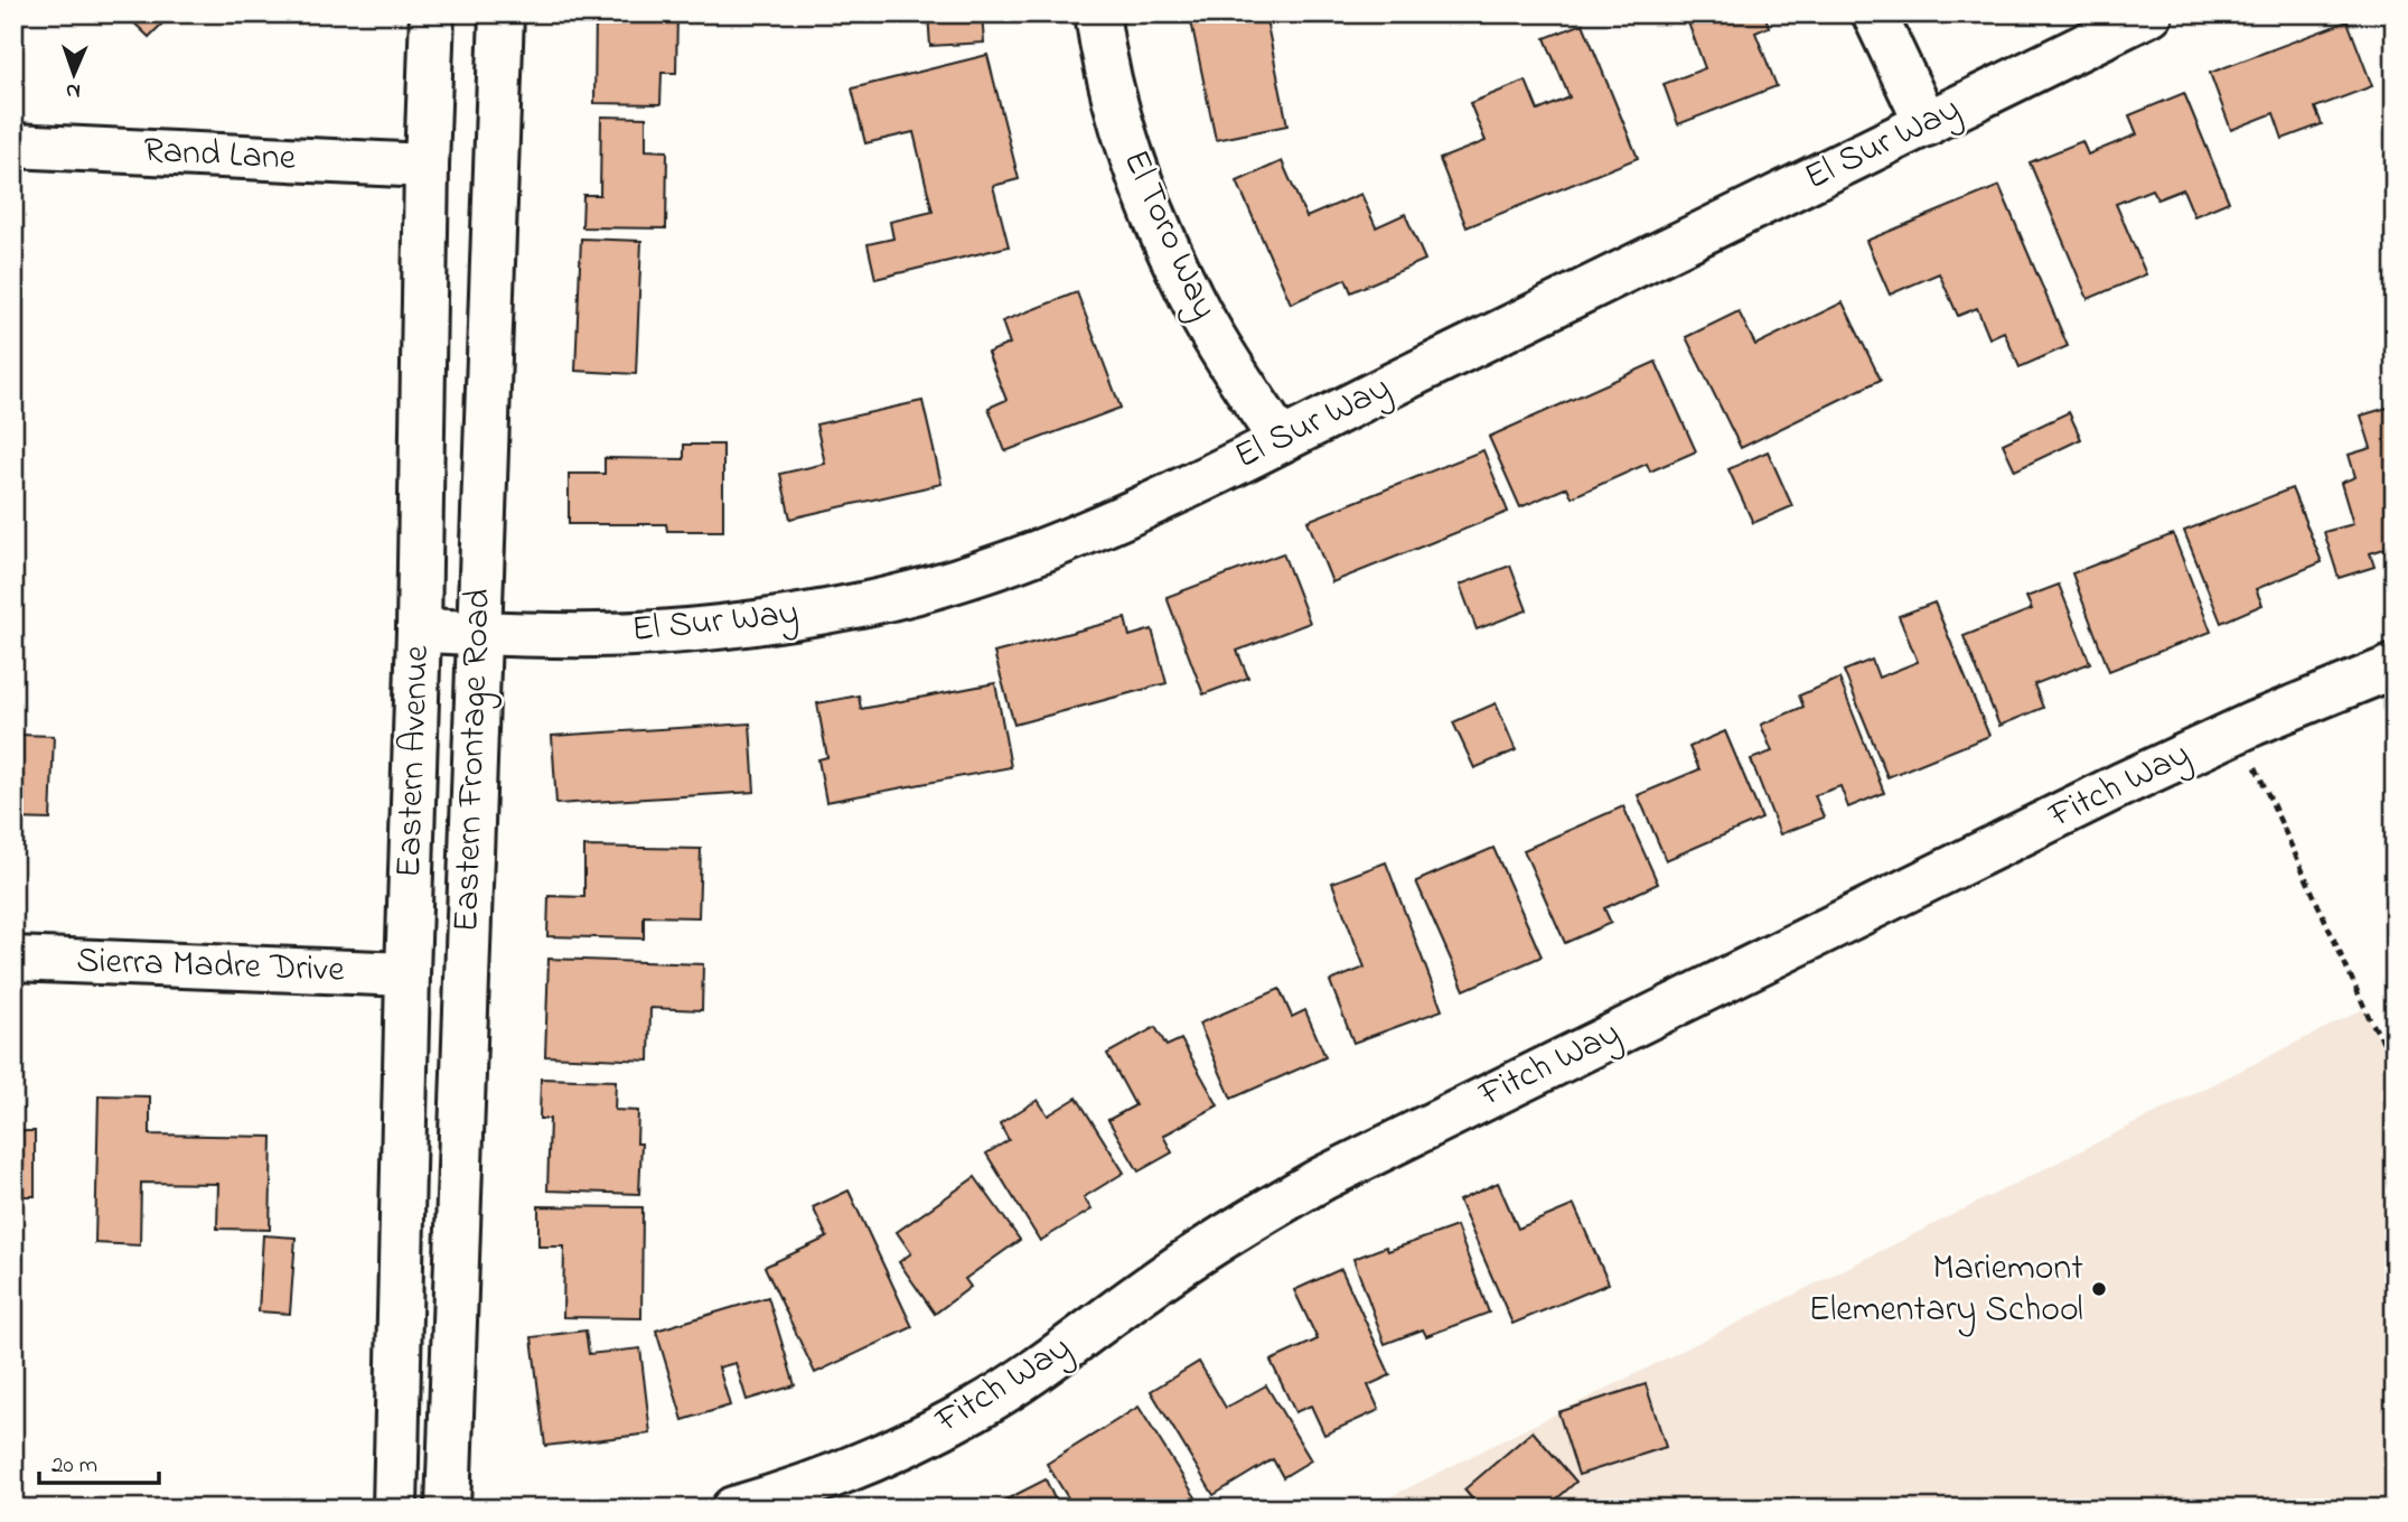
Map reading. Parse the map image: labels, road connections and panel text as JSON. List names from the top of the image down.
{
  "streets": {
    "street": [
      "El Sur Way",
      "Rand Lane",
      "El Toro Way",
      "Eastern Frontage Road",
      "Eastern Avenue",
      "Fitch Way",
      "Sierra Madre Drive"
    ]
  },
  "crossings": [
    ["El Sur Way", "El Toro Way"],
    ["El Sur Way", "Eastern Frontage Road"],
    ["El Sur Way", "Eastern Avenue"],
    ["Rand Lane", "Eastern Avenue"],
    ["Eastern Avenue", "Sierra Madre Drive"]
  ],
  "places": ["Mariemont Elementary School"],
  "scale_bar": "20 m",
  "north": "bottom"
}
